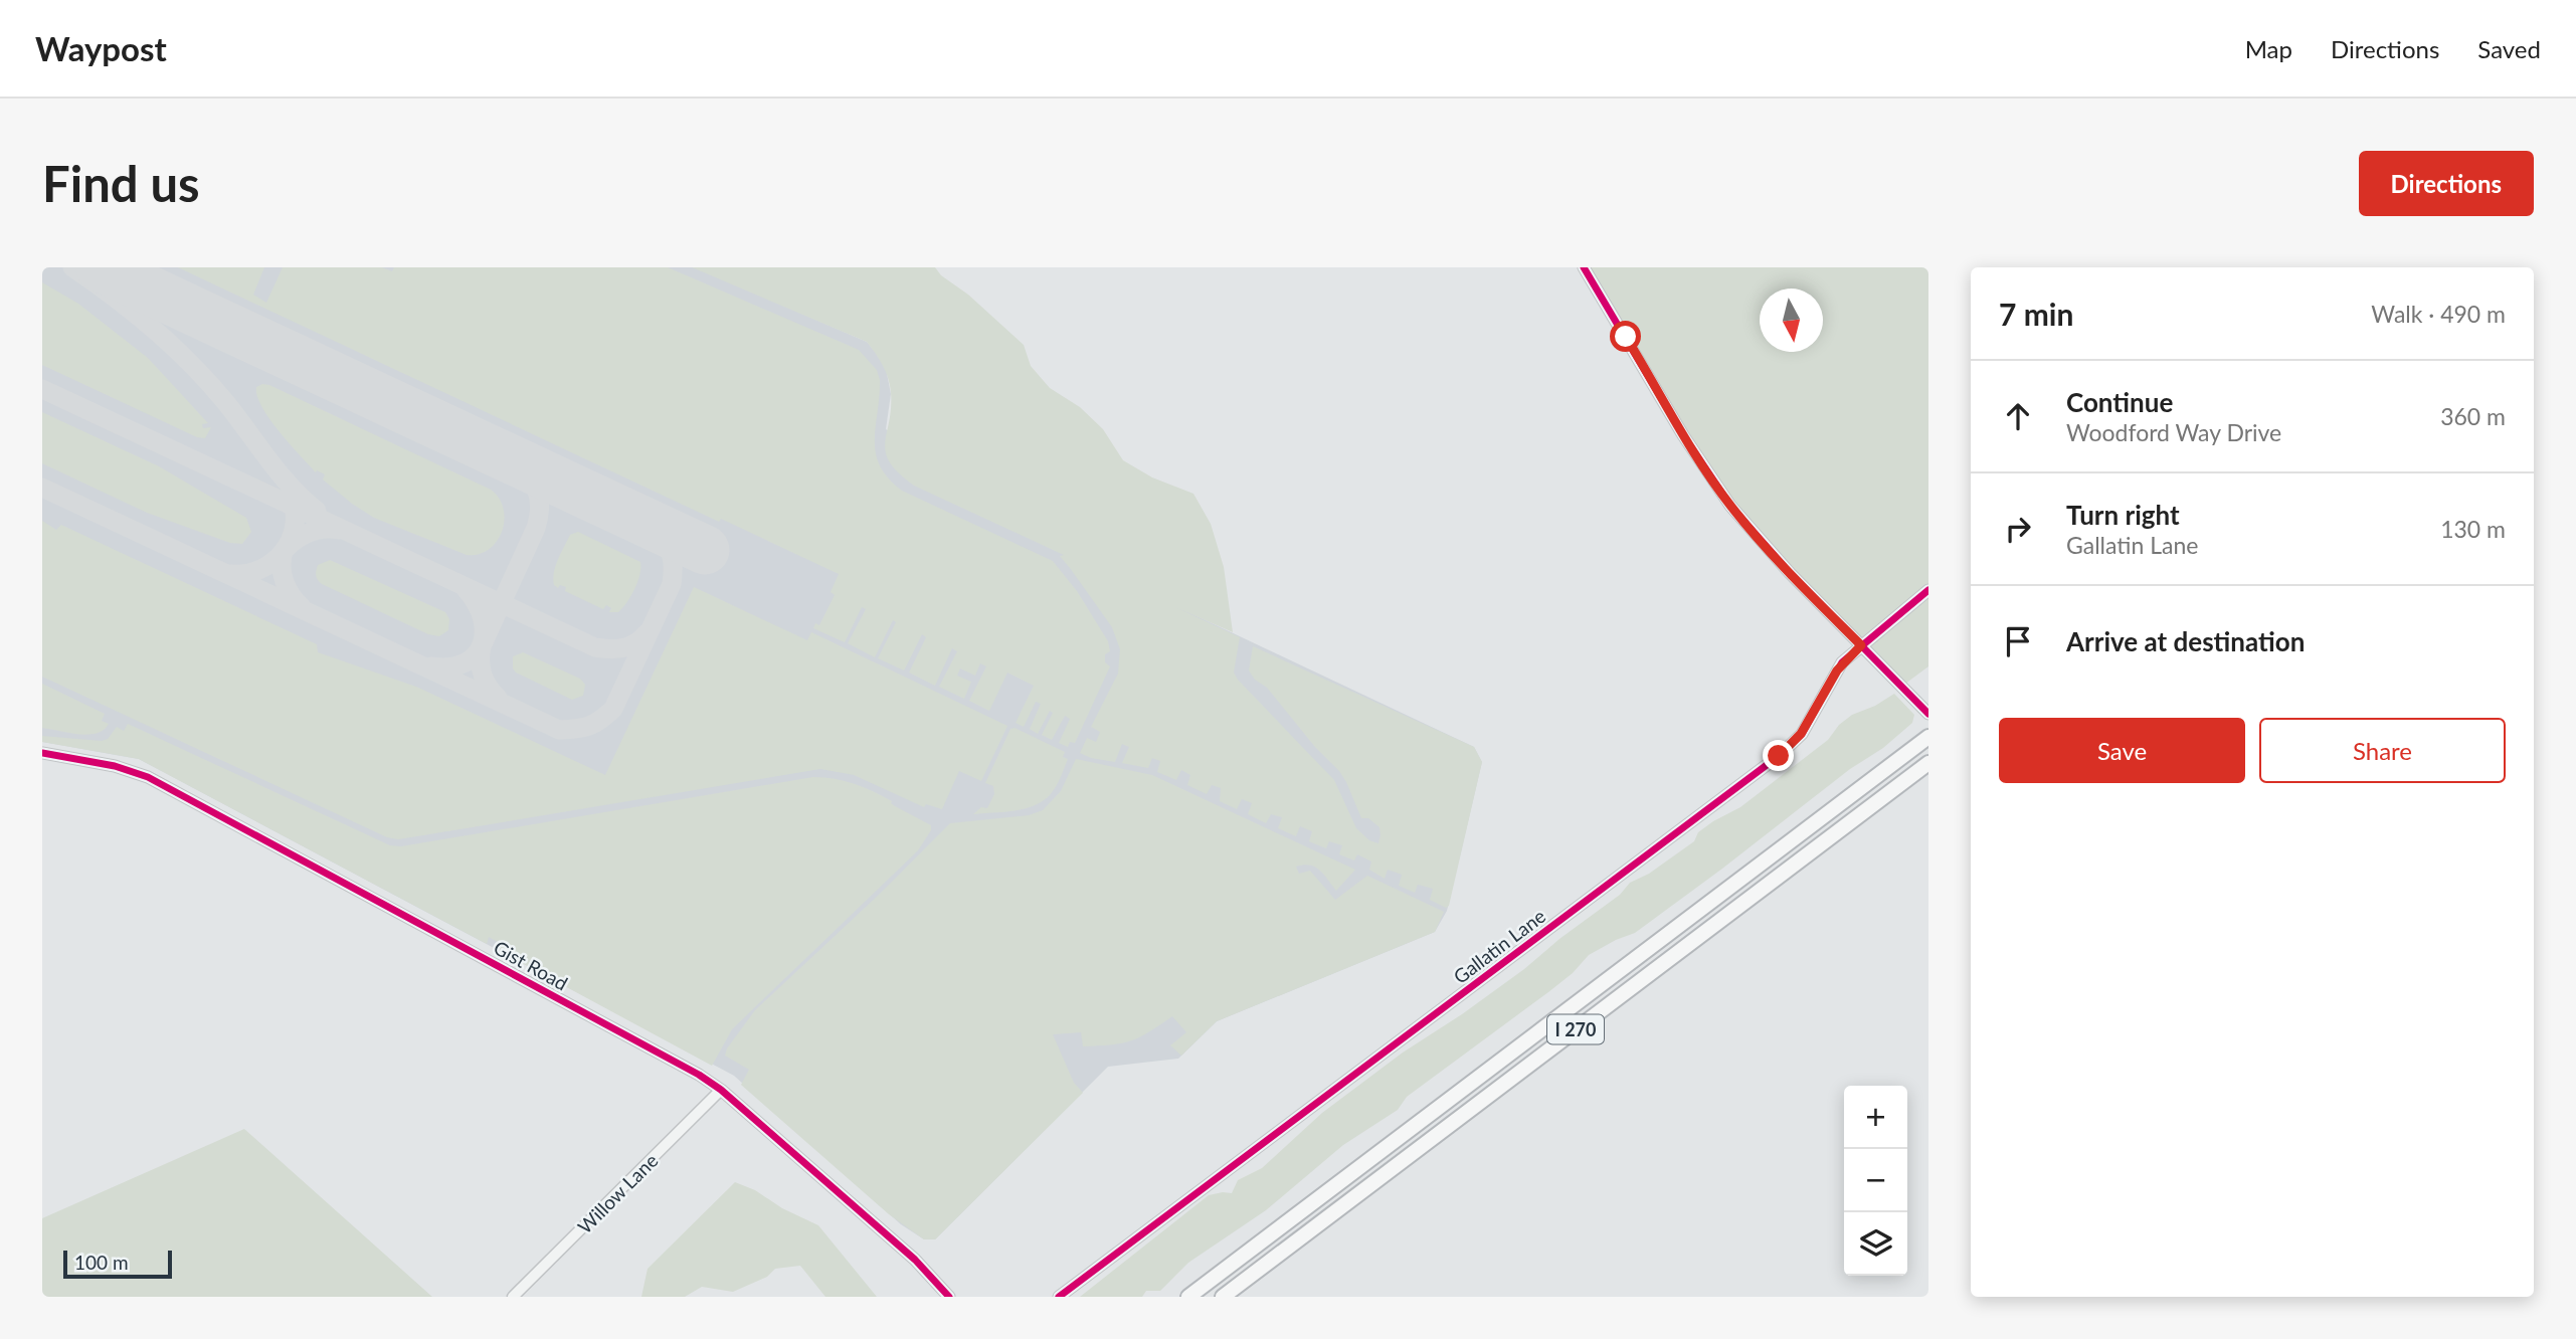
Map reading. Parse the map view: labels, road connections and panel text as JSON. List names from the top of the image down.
{
  "streets": {
    "highway": ["I 270"],
    "street": ["Gallatin Lane", "Gist Road", "Willow Lane"]
  },
  "crossings": [
    ["Gist Road", "Willow Lane"]
  ],
  "scale_bar": "100 m",
  "north": "bottom",
  "page": {
    "header": "Waypost",
    "nav": ["Map", "Directions", "Saved"],
    "buttons": [
      "Directions",
      ["Save", "Share"]
    ],
    "title": "Find us",
    "heading": ["7 min", "Walk · 490 m"],
    "list": [
      ["Continue", "Woodford Way Drive", "360 m"],
      ["Turn right", "Gallatin Lane", "130 m"],
      "Arrive at destination"
    ],
    "map_buttons": ["+", "−"],
    "scale": "100 m"
  }
}
